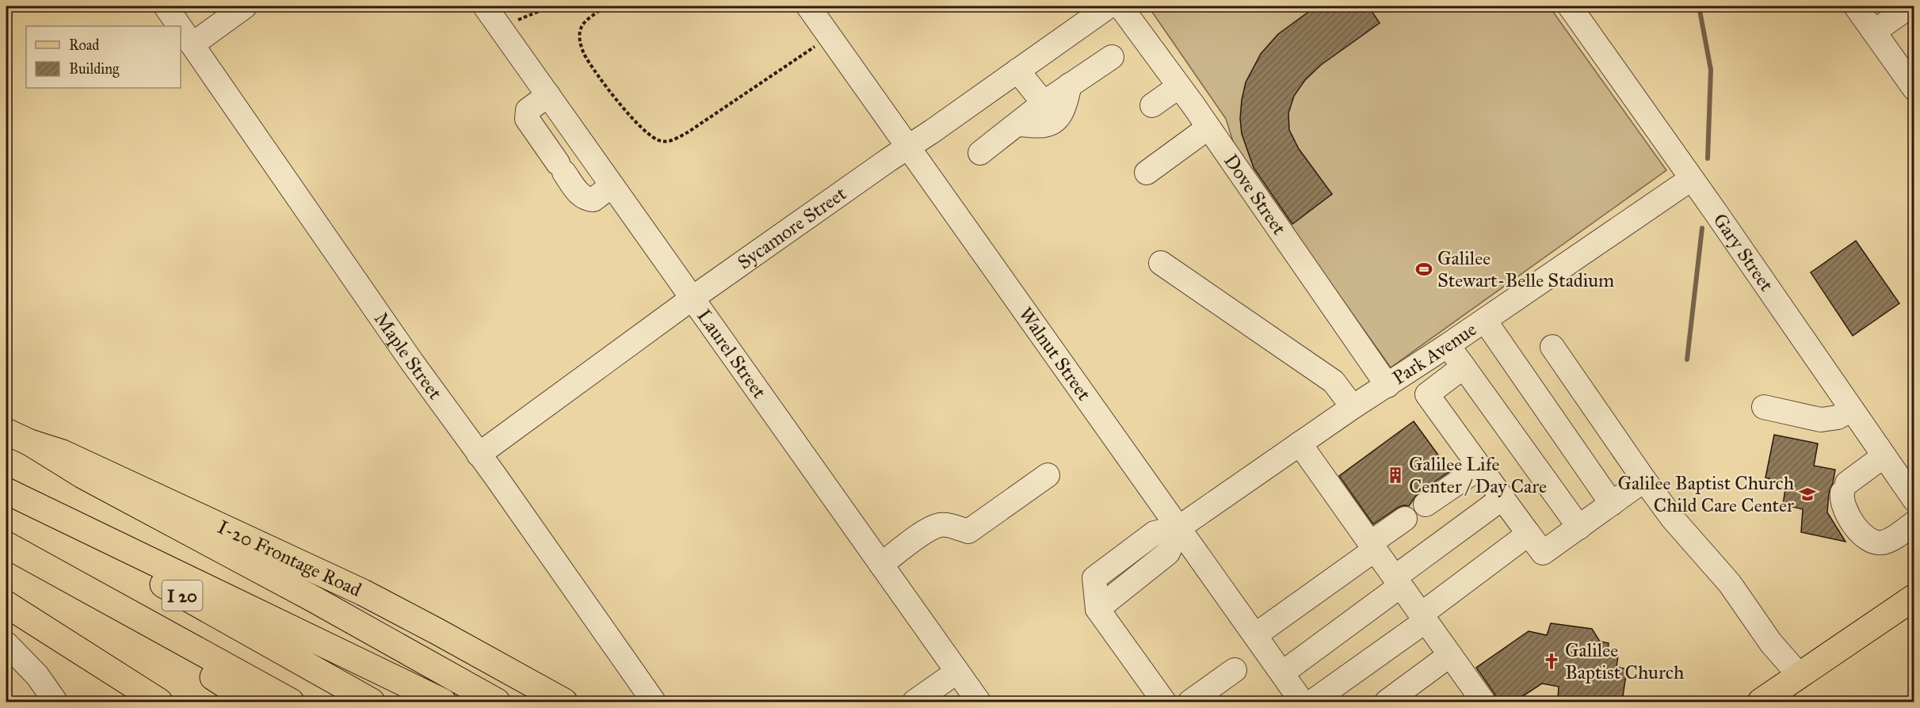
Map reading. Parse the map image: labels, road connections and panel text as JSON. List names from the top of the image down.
{
  "streets": {
    "main road": ["I-20 Frontage Road", "I 20"],
    "street": [
      "Dove Street",
      "Sycamore Street",
      "Gary Street",
      "Park Avenue",
      "Laurel Street",
      "Walnut Street",
      "Maple Street"
    ]
  },
  "crossings": [
    ["Dove Street", "Park Avenue"],
    ["Sycamore Street", "Laurel Street"],
    ["Sycamore Street", "Walnut Street"],
    ["Sycamore Street", "Maple Street"],
    ["Gary Street", "Park Avenue"],
    ["Park Avenue", "Walnut Street"]
  ],
  "places": {
    "sports": ["Galilee Stewart-Belle Stadium"],
    "building": ["Galilee Life Center / Day Care"],
    "school or university": ["Galilee Baptist Church Child Care Center"],
    "church": ["Galilee Baptist Church"]
  },
  "legend": ["Road", "Building"]
}
